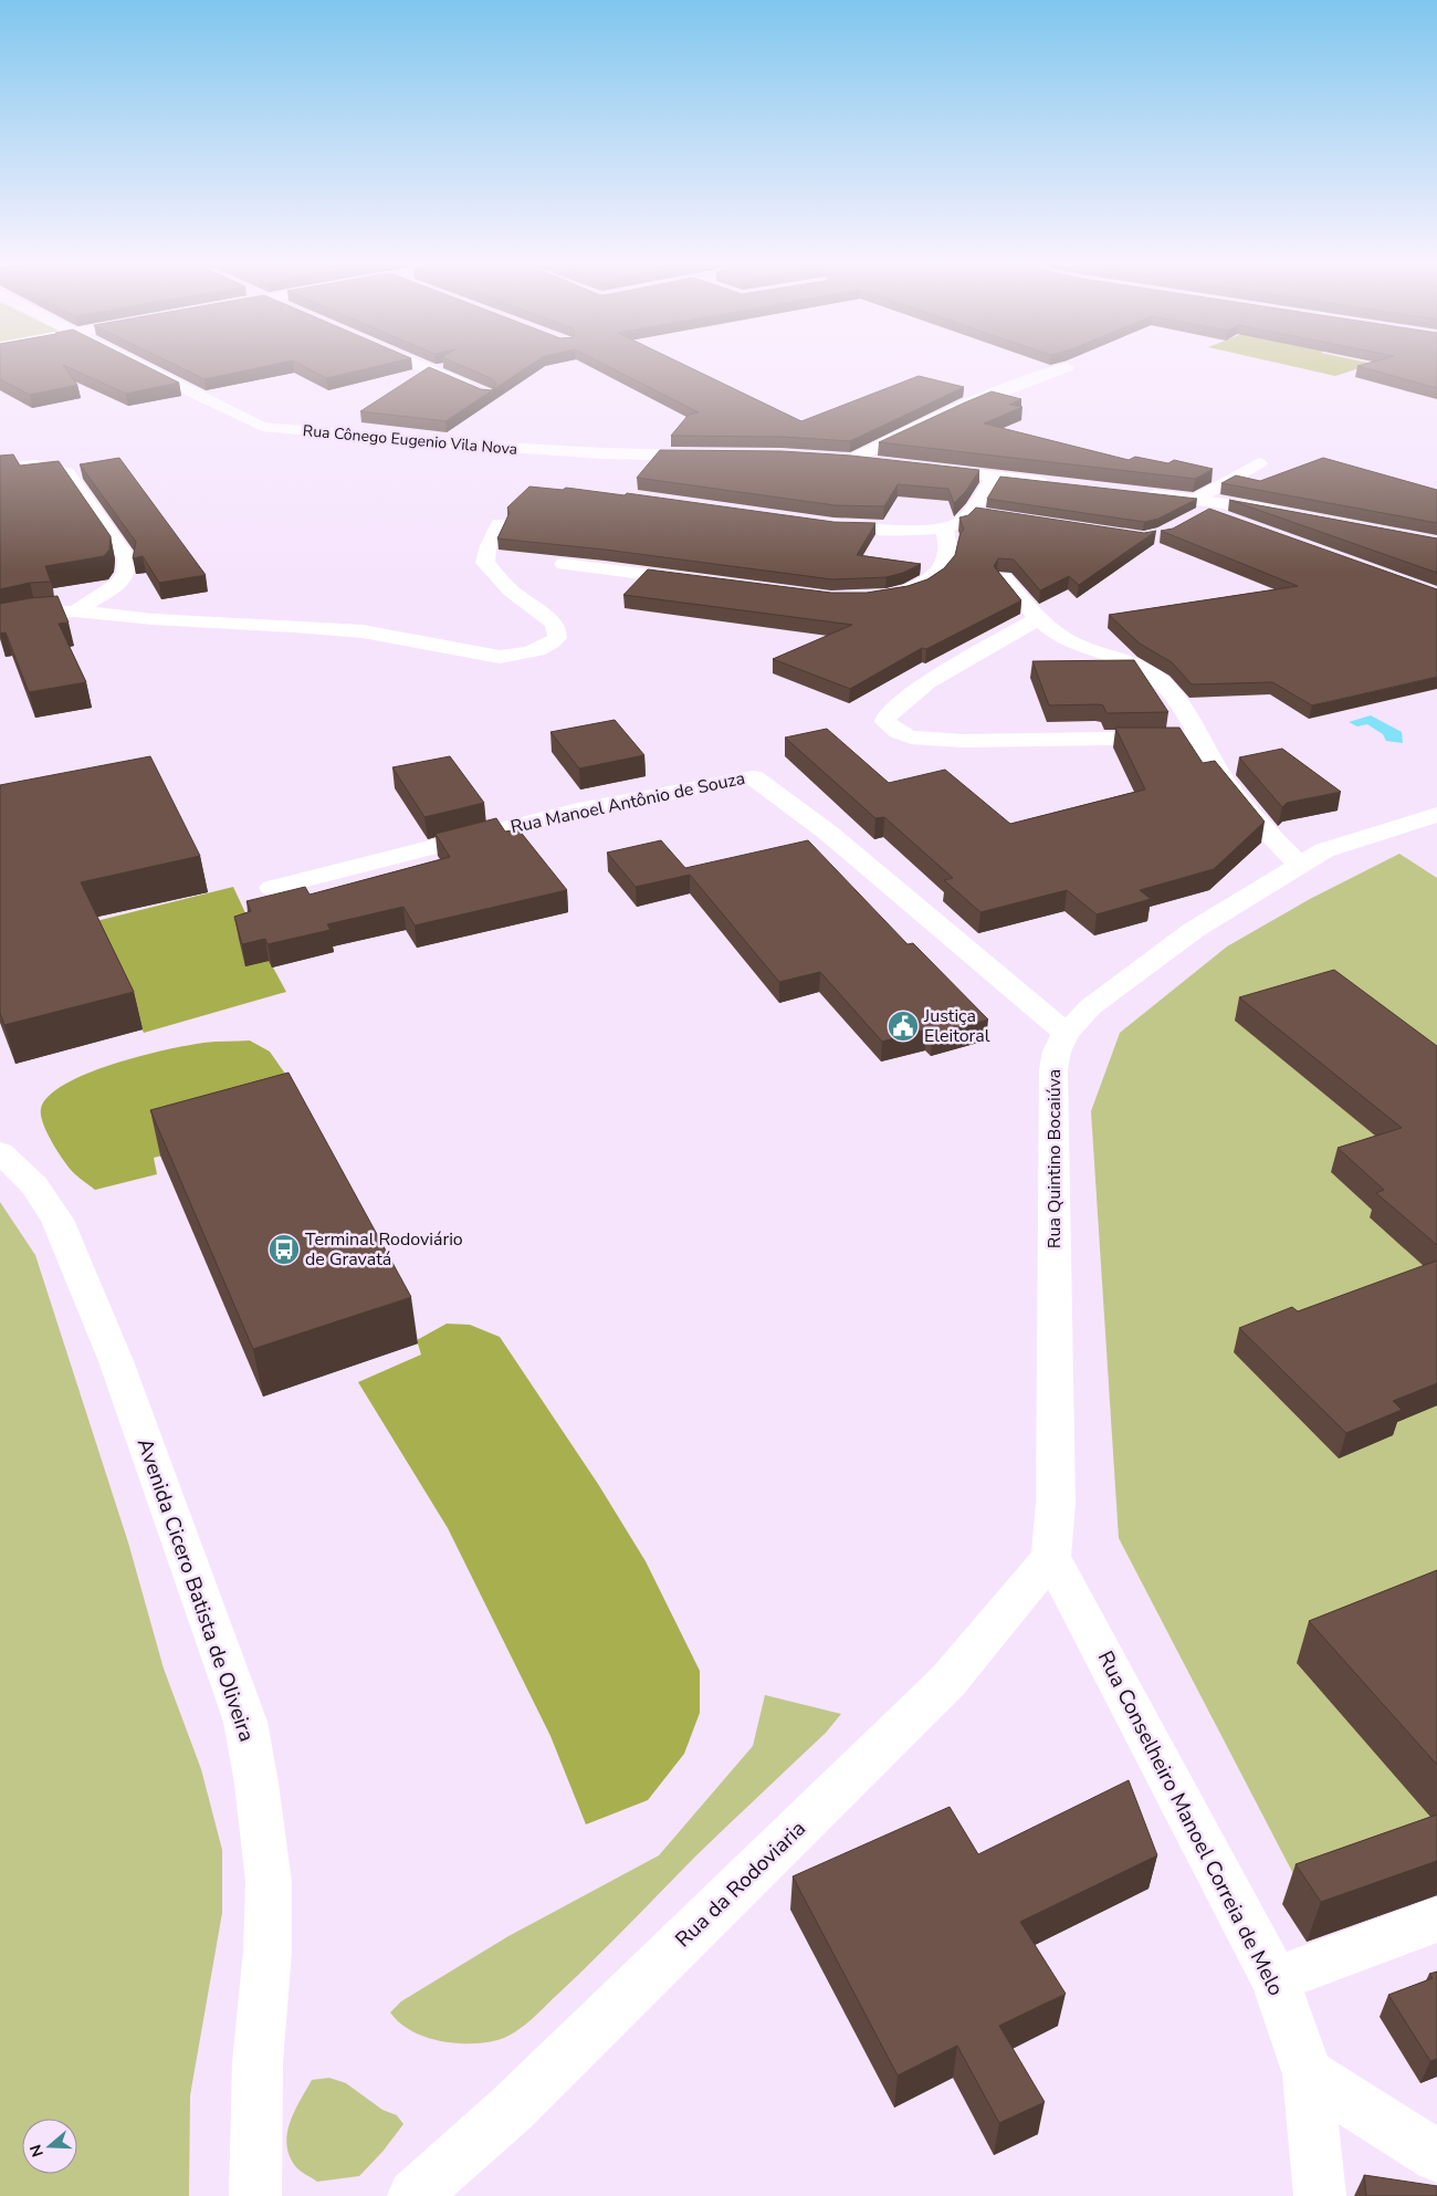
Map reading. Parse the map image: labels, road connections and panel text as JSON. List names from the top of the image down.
{
  "streets": {
    "street": [
      "Rua Cônego Eugenio Vila Nova",
      "Rua Manoel Antônio de Souza",
      "Rua Quintino Bocaiúva",
      "Avenida Cicero Batista de Oliveira",
      "Rua Conselheiro Manoel Correia de Melo",
      "Rua da Rodoviaria"
    ]
  },
  "crossings": [
    ["Rua Manoel Antônio de Souza", "Rua Quintino Bocaiúva"],
    ["Rua Quintino Bocaiúva", "Rua Conselheiro Manoel Correia de Melo"],
    ["Rua Quintino Bocaiúva", "Rua da Rodoviaria"],
    ["Rua Conselheiro Manoel Correia de Melo", "Rua da Rodoviaria"]
  ],
  "places": {
    "public building": ["Justiça Eleitoral"],
    "bus stop": ["Terminal Rodoviário de Gravatá"]
  },
  "north": "left"
}
